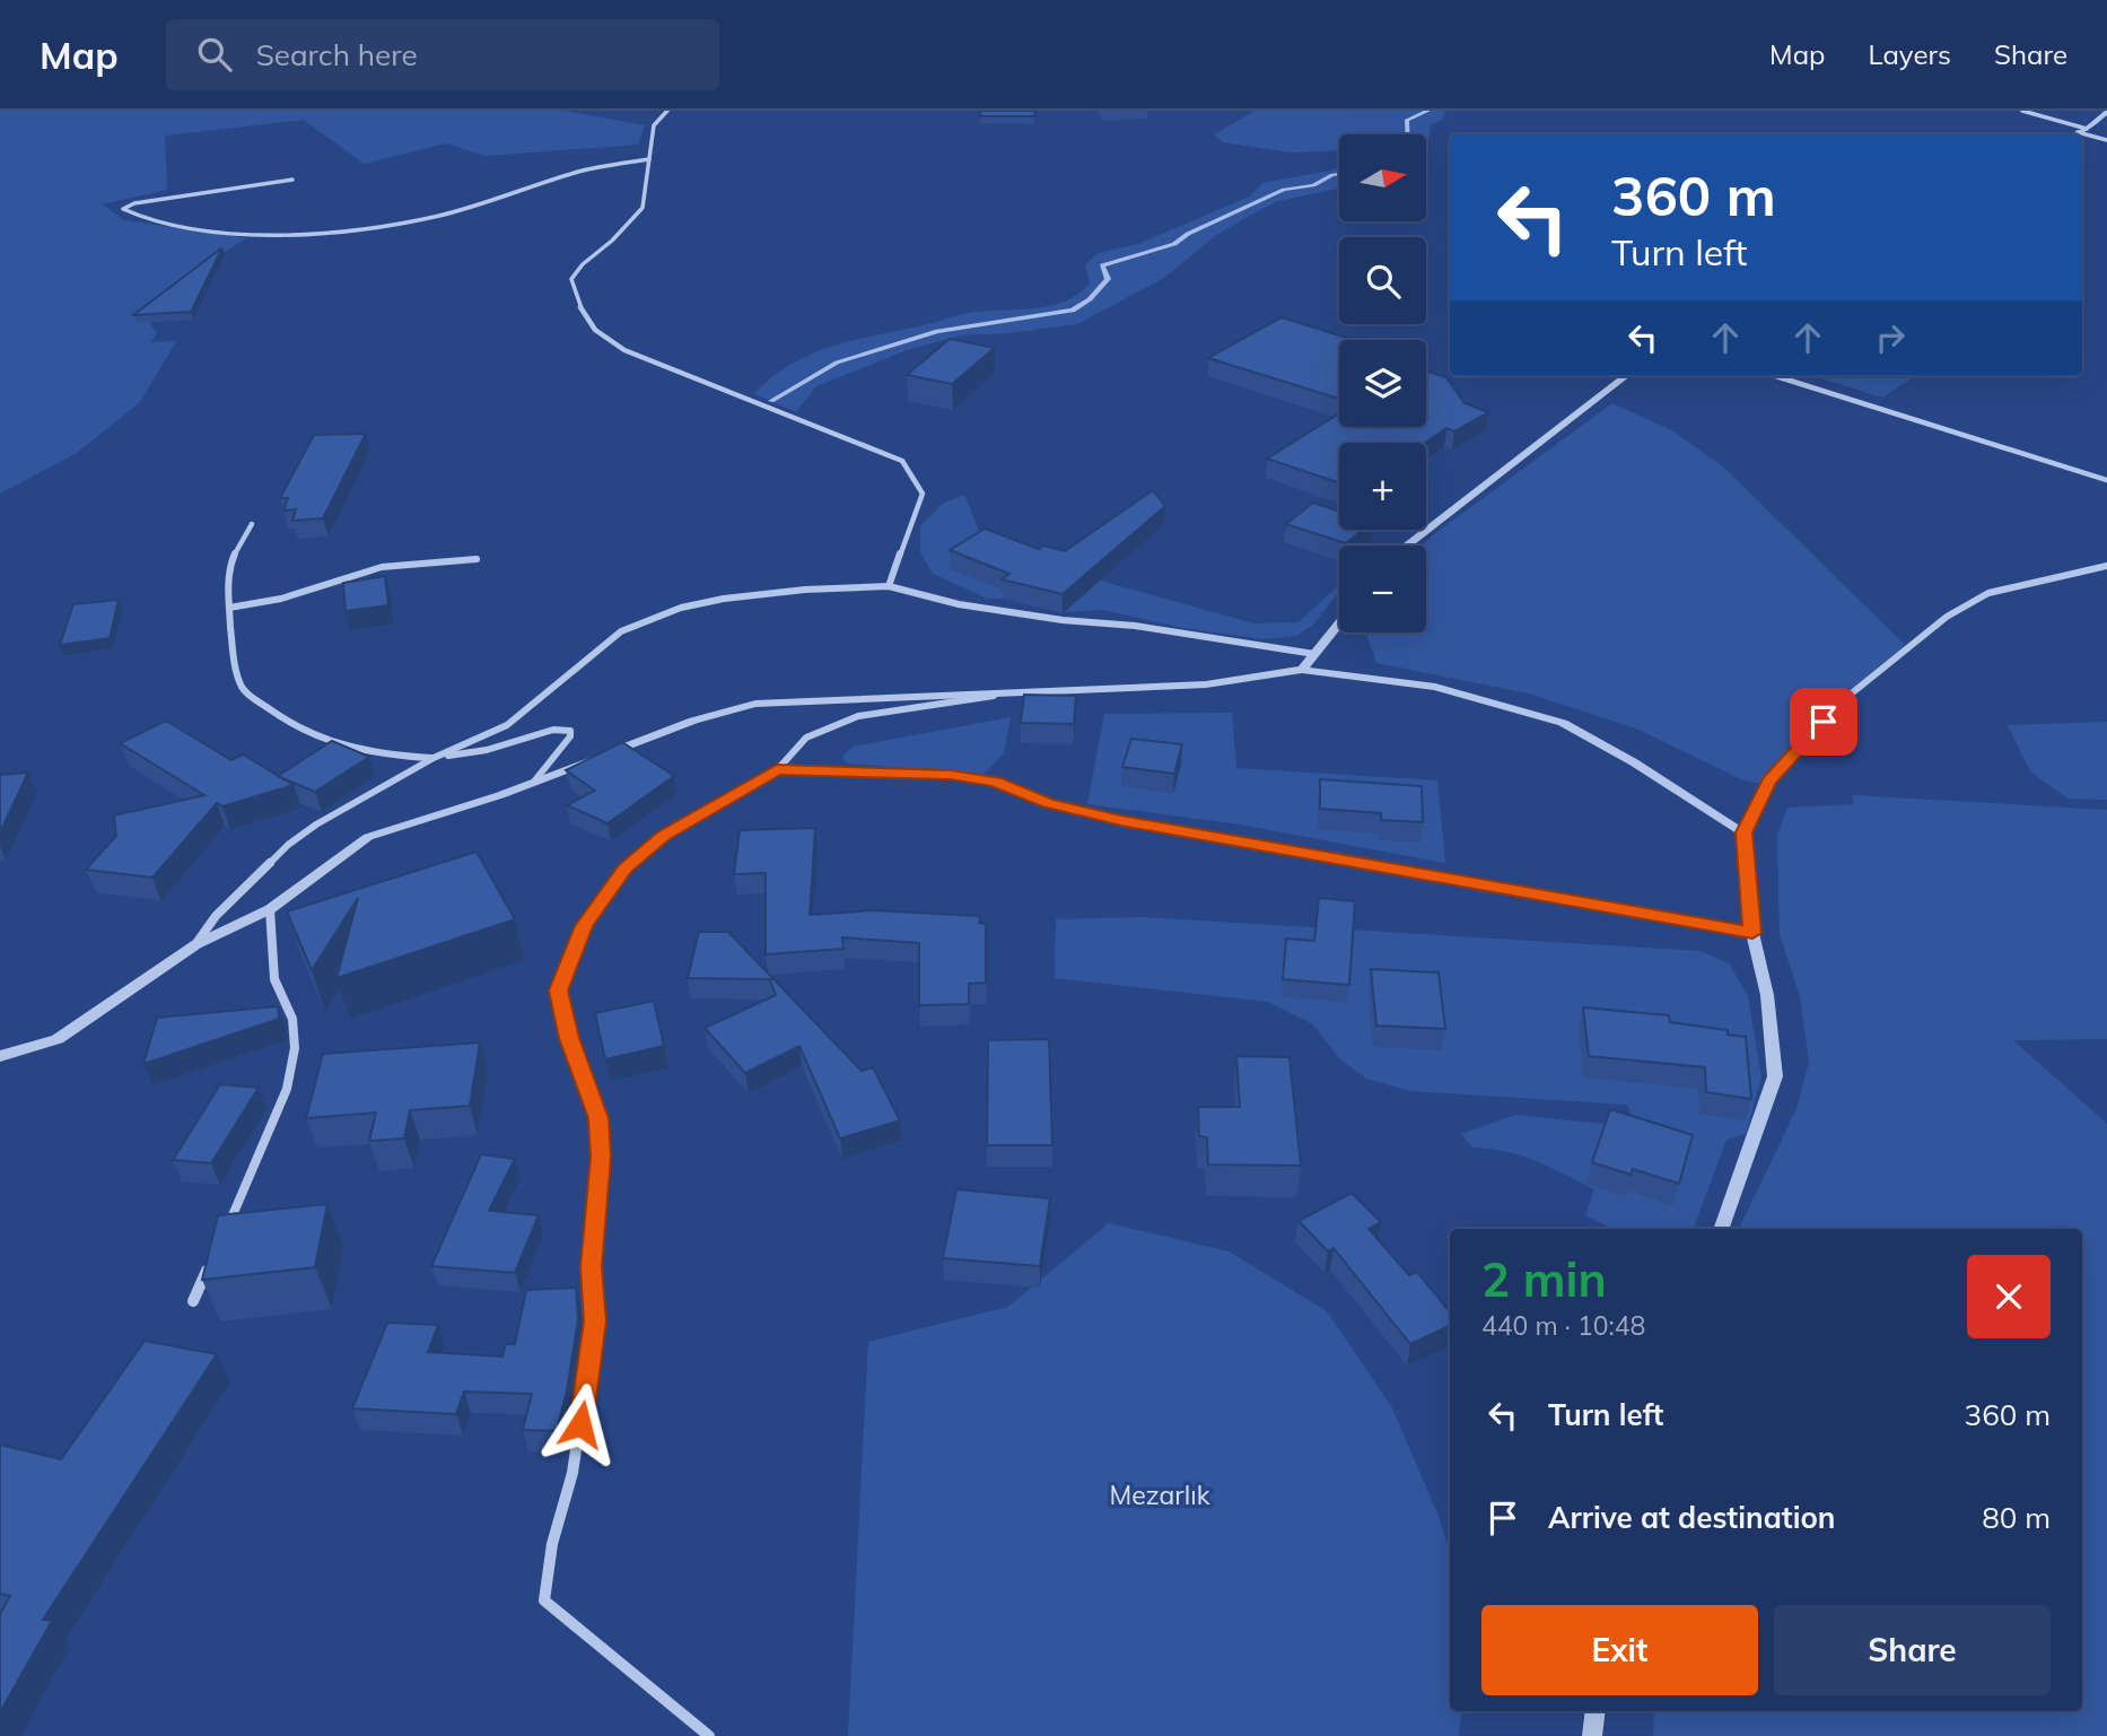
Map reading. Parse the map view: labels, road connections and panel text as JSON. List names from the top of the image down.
{
  "parks": ["Mezarlık"],
  "north": "right",
  "page": {
    "header": "Map",
    "search": "Search here",
    "nav": ["Map", "Layers", "Share"],
    "map_buttons": ["+", "−"],
    "turn": ["360 m", "Turn left"],
    "heading": ["2 min", "440 m · 10:48"],
    "list": [
      {
        "name": "Turn left",
        "value": "360 m"
      },
      {
        "name": "Arrive at destination",
        "value": "80 m"
      }
    ],
    "buttons": ["Exit", "Share"]
  }
}
